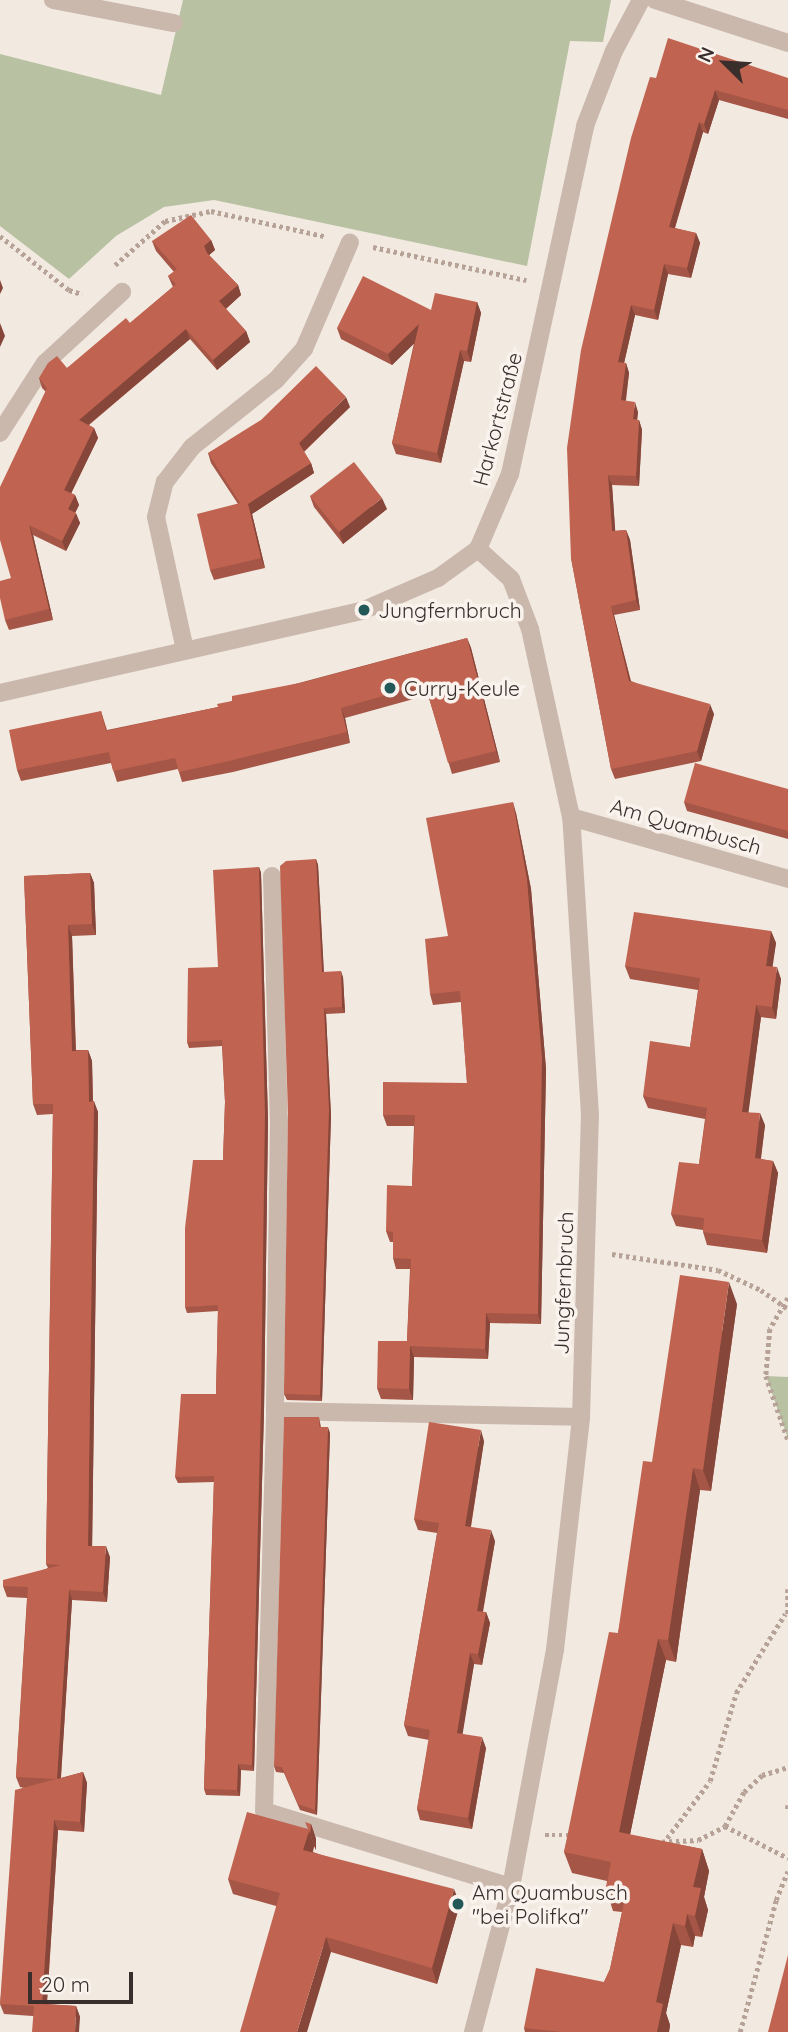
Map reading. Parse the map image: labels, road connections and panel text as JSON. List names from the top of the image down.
{
  "streets": {
    "street": ["Harkortstraße", "Am Quambusch", "Jungfernbruch"]
  },
  "crossings": [
    ["Harkortstraße", "Jungfernbruch"],
    ["Am Quambusch", "Jungfernbruch"]
  ],
  "places": ["Jungfernbruch", "Curry-Keule", "Am Quambusch \"bei Polifka\""],
  "scale_bar": "20 m",
  "north": "top left"
}
